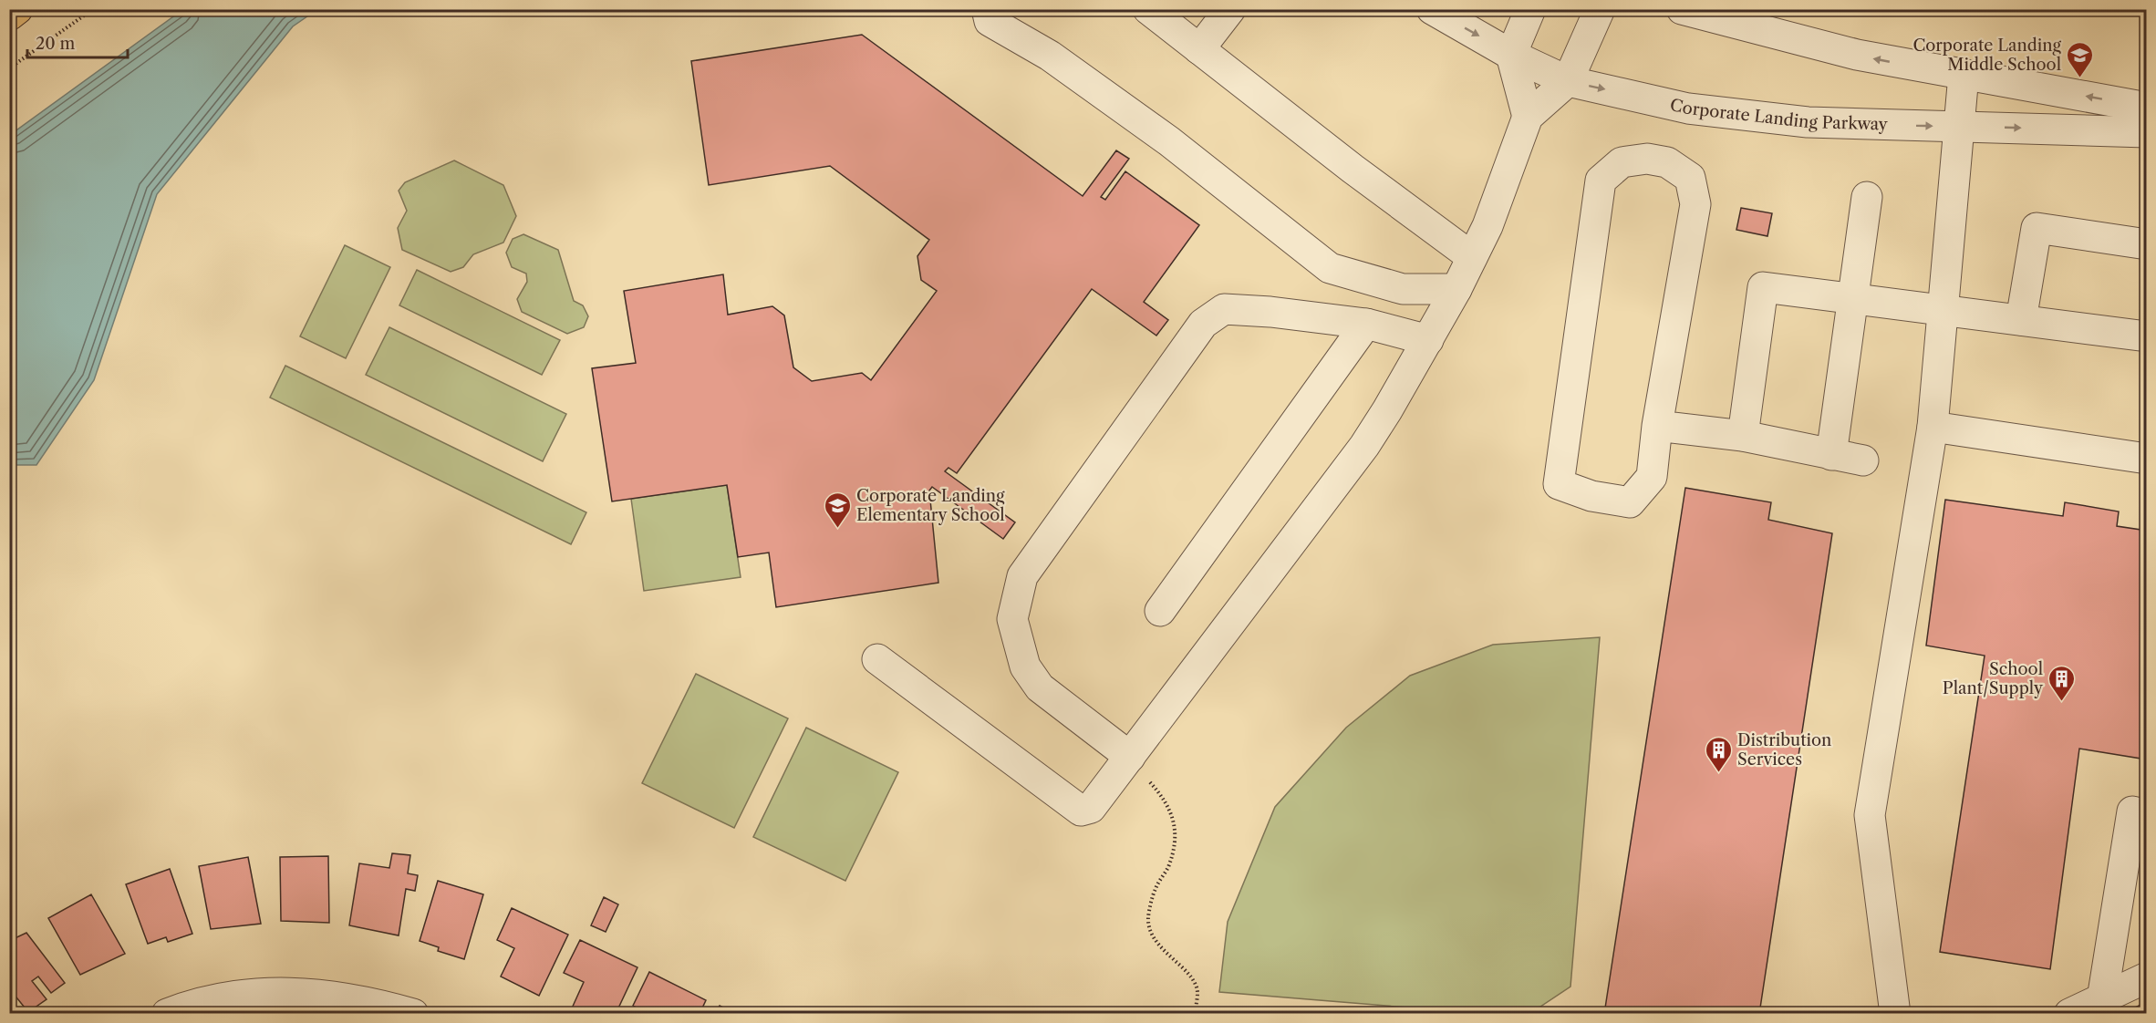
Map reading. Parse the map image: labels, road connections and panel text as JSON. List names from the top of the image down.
{
  "streets": {
    "street": ["Corporate Landing Parkway"]
  },
  "places": {
    "school or university": ["Corporate Landing Middle School", "Corporate Landing Elementary School"],
    "building": ["School Plant/Supply", "Distribution Services"]
  },
  "scale_bar": "20 m"
}
